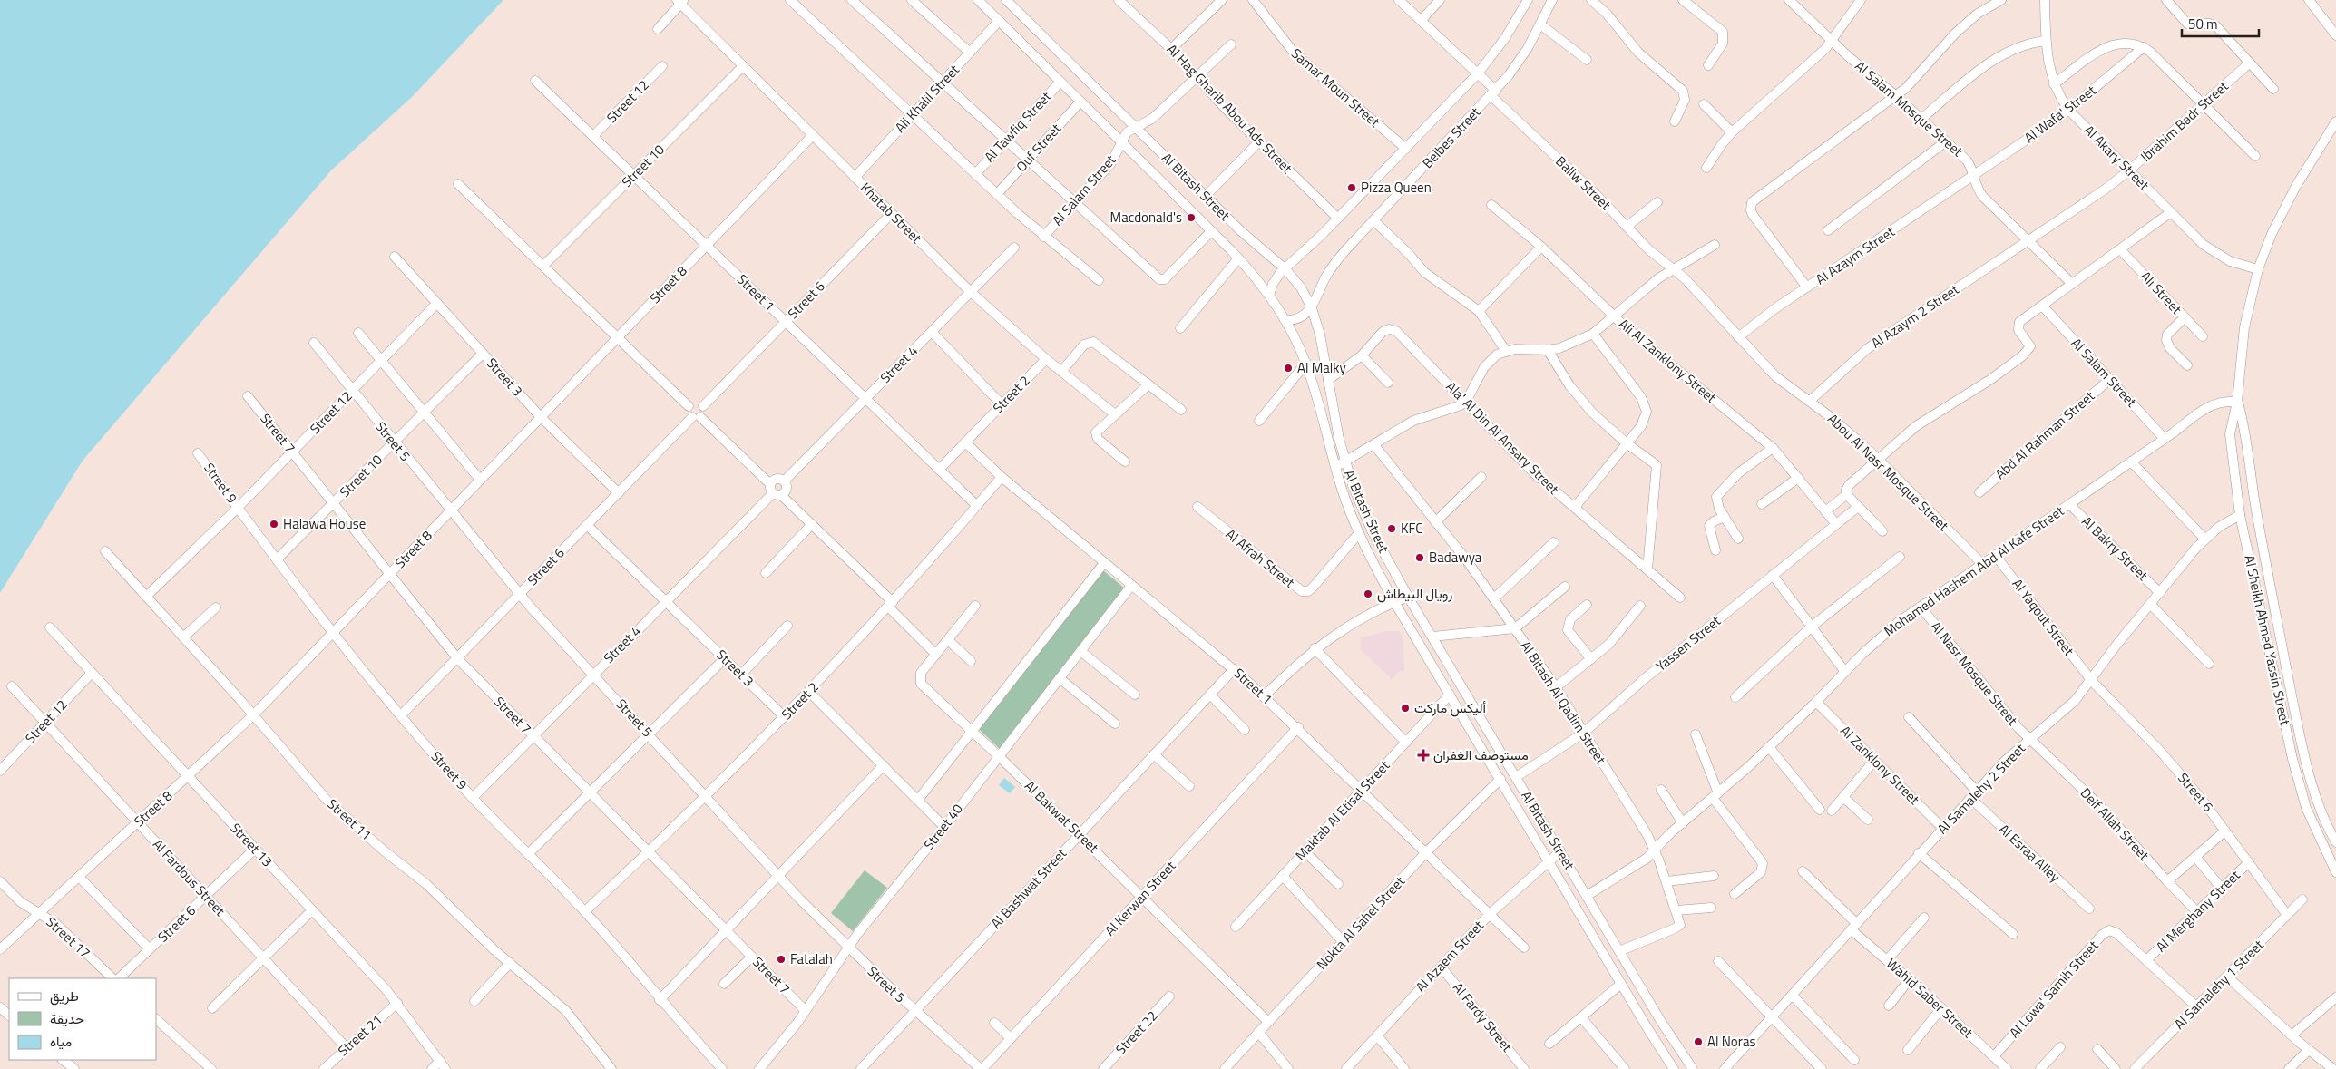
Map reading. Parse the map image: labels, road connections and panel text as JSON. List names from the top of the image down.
{
  "streets": {
    "street": [
      "Samar Moun Street",
      "Ali Khalil Street",
      "Street 12",
      "Al Hag Gharib Abou Ads Street",
      "Al Salam Mosque Street",
      "Al Wafa' Street",
      "Ibrahim Badr Street",
      "Al Tawfiq Street",
      "Belbes Street",
      "Ouf Street",
      "Al Akary Street",
      "Street 10",
      "Ballw Street",
      "Al Bitash Street",
      "Al Salam Street",
      "Khatab Street",
      "Al Azaym Street",
      "Street 8",
      "Street 1",
      "Ali Street",
      "Street 6",
      "Al Azaym 2 Street",
      "Ali Al Zanklony Street",
      "Street 4",
      "Street 3",
      "Street 2",
      "Street 7",
      "Abd Al Rahman Street",
      "Ala' Al Din Al Ansary Street",
      "Street 5",
      "Abou Al Nasr Mosque Street",
      "Street 9",
      "Al Bakry Street",
      "Al Afrah Street",
      "Mohamed Hashem Abd Al Kafe Street",
      "Al Yaqout Street",
      "Al Sheikh Ahmed Yassin Street",
      "Yassen Street",
      "Al Nasr Mosque Street",
      "Al Bitash Al Qadim Street",
      "Al Zanklony Street",
      "Al Samalehy 2 Street",
      "Maktab Al Etisal Street",
      "Al Bakwat Street",
      "Street 11",
      "Deif Allah Street",
      "Street 40",
      "Street 13",
      "Al Esraa Alley",
      "Al Fardous Street",
      "Al Bashwat Street",
      "Al Kerwan Street",
      "Al Merghany Street",
      "Nokta Al Sahel Street",
      "Street 17",
      "Al Azaem Street",
      "Al Samalehy 1 Street",
      "Al Lowa' Samih Street",
      "Wahid Saber Street",
      "Al Fardy Street",
      "Street 22",
      "Street 21"
    ]
  },
  "crossings": [
    ["Samar Moun Street", "Belbes Street"],
    ["Ali Khalil Street", "Al Bitash Street"],
    ["Ali Khalil Street", "Khatab Street"],
    ["Street 12", "Street 1"],
    ["Street 12", "Street 3"],
    ["Street 12", "Street 7"],
    ["Street 12", "Street 5"],
    ["Street 12", "Street 9"],
    ["Street 12", "Street 11"],
    ["Street 12", "Street 13"],
    ["Street 12", "Al Fardous Street"],
    ["Al Hag Gharib Abou Ads Street", "Belbes Street"],
    ["Al Hag Gharib Abou Ads Street", "Al Salam Street"],
    ["Al Salam Mosque Street", "Al Wafa' Street"],
    ["Al Salam Mosque Street", "Ibrahim Badr Street"],
    ["Al Salam Mosque Street", "Al Azaym Street"],
    ["Al Salam Mosque Street", "Al Azaym 2 Street"],
    ["Al Wafa' Street", "Al Akary Street"],
    ["Al Wafa' Street", "Al Azaym Street"],
    ["Ibrahim Badr Street", "Al Akary Street"],
    ["Ibrahim Badr Street", "Al Azaym 2 Street"],
    ["Al Tawfiq Street", "Al Bitash Street"],
    ["Belbes Street", "Ballw Street"],
    ["Belbes Street", "Al Bitash Street"],
    ["Ouf Street", "Al Bitash Street"],
    ["Al Akary Street", "Al Sheikh Ahmed Yassin Street"],
    ["Street 10", "Khatab Street"],
    ["Street 10", "Street 1"],
    ["Street 10", "Street 3"],
    ["Street 10", "Street 7"],
    ["Street 10", "Street 5"],
    ["Street 10", "Street 9"],
    ["Ballw Street", "Abou Al Nasr Mosque Street"],
    ["Al Bitash Street", "Al Salam Street"],
    ["Al Bitash Street", "Ala' Al Din Al Ansary Street"],
    ["Al Bitash Street", "Al Afrah Street"],
    ["Al Bitash Street", "Mohamed Hashem Abd Al Kafe Street"],
    ["Al Bitash Street", "Yassen Street"],
    ["Al Bitash Street", "Al Bitash Al Qadim Street"],
    ["Al Bitash Street", "Maktab Al Etisal Street"],
    ["Al Bitash Street", "Nokta Al Sahel Street"],
    ["Al Bitash Street", "Al Azaem Street"],
    ["Al Salam Street", "Abd Al Rahman Street"],
    ["Al Salam Street", "Mohamed Hashem Abd Al Kafe Street"],
    ["Khatab Street", "Street 8"],
    ["Khatab Street", "Street 6"],
    ["Khatab Street", "Street 4"],
    ["Khatab Street", "Street 2"],
    ["Al Azaym Street", "Abou Al Nasr Mosque Street"],
    ["Street 8", "Street 1"],
    ["Street 8", "Street 3"],
    ["Street 8", "Street 7"],
    ["Street 8", "Street 5"],
    ["Street 8", "Street 9"],
    ["Street 8", "Street 11"],
    ["Street 8", "Street 13"],
    ["Street 8", "Al Fardous Street"],
    ["Street 8", "Street 17"],
    ["Street 1", "Street 6"],
    ["Street 1", "Street 4"],
    ["Street 1", "Street 2"],
    ["Street 1", "Maktab Al Etisal Street"],
    ["Street 1", "Street 40"],
    ["Street 1", "Al Bashwat Street"],
    ["Street 1", "Al Kerwan Street"],
    ["Street 1", "Nokta Al Sahel Street"],
    ["Street 1", "Al Azaem Street"],
    ["Street 6", "Street 3"],
    ["Street 6", "Street 7"],
    ["Street 6", "Street 5"],
    ["Street 6", "Street 9"],
    ["Street 6", "Al Yaqout Street"],
    ["Street 6", "Al Samalehy 2 Street"],
    ["Street 6", "Street 13"],
    ["Street 6", "Al Fardous Street"],
    ["Street 6", "Al Merghany Street"],
    ["Street 6", "Al Samalehy 1 Street"],
    ["Al Azaym 2 Street", "Abou Al Nasr Mosque Street"],
    ["Ali Al Zanklony Street", "Yassen Street"],
    ["Street 4", "Street 3"],
    ["Street 4", "Street 7"],
    ["Street 4", "Street 5"],
    ["Street 4", "Street 9"],
    ["Street 3", "Street 2"],
    ["Street 2", "Street 7"],
    ["Street 2", "Street 5"],
    ["Street 2", "Street 9"],
    ["Street 7", "Street 40"],
    ["Street 5", "Street 40"],
    ["Street 5", "Al Bashwat Street"],
    ["Street 5", "Al Kerwan Street"],
    ["Abou Al Nasr Mosque Street", "Mohamed Hashem Abd Al Kafe Street"],
    ["Al Bakry Street", "Mohamed Hashem Abd Al Kafe Street"],
    ["Al Bakry Street", "Al Samalehy 2 Street"],
    ["Mohamed Hashem Abd Al Kafe Street", "Al Yaqout Street"],
    ["Mohamed Hashem Abd Al Kafe Street", "Al Sheikh Ahmed Yassin Street"],
    ["Mohamed Hashem Abd Al Kafe Street", "Al Nasr Mosque Street"],
    ["Mohamed Hashem Abd Al Kafe Street", "Al Bitash Al Qadim Street"],
    ["Mohamed Hashem Abd Al Kafe Street", "Al Zanklony Street"],
    ["Al Yaqout Street", "Al Samalehy 2 Street"],
    ["Al Sheikh Ahmed Yassin Street", "Al Samalehy 2 Street"],
    ["Yassen Street", "Al Bitash Al Qadim Street"],
    ["Al Nasr Mosque Street", "Al Samalehy 2 Street"],
    ["Al Nasr Mosque Street", "Deif Allah Street"],
    ["Al Zanklony Street", "Al Samalehy 2 Street"],
    ["Al Samalehy 2 Street", "Deif Allah Street"],
    ["Al Samalehy 2 Street", "Al Esraa Alley"],
    ["Al Samalehy 2 Street", "Wahid Saber Street"],
    ["Al Bakwat Street", "Street 40"],
    ["Al Bakwat Street", "Al Bashwat Street"],
    ["Al Bakwat Street", "Al Kerwan Street"],
    ["Al Bakwat Street", "Nokta Al Sahel Street"],
    ["Deif Allah Street", "Al Merghany Street"],
    ["Street 13", "Street 21"],
    ["Al Fardous Street", "Street 21"],
    ["Al Merghany Street", "Al Lowa' Samih Street"],
    ["Al Azaem Street", "Al Fardy Street"],
    ["Al Samalehy 1 Street", "Al Lowa' Samih Street"],
    ["Al Lowa' Samih Street", "Wahid Saber Street"]
  ],
  "places": {
    "other": [
      "Pizza Queen",
      "Macdonald's",
      "Al Malky",
      "Halawa House",
      "KFC",
      "Badawya",
      "رويال البيطاش",
      "أليكس ماركت",
      "Fatalah",
      "Al Noras"
    ],
    "health": ["مستوصف الغفران"]
  },
  "legend": ["طريق", "حديقة", "مياه"],
  "scale_bar": "50 m"
}
